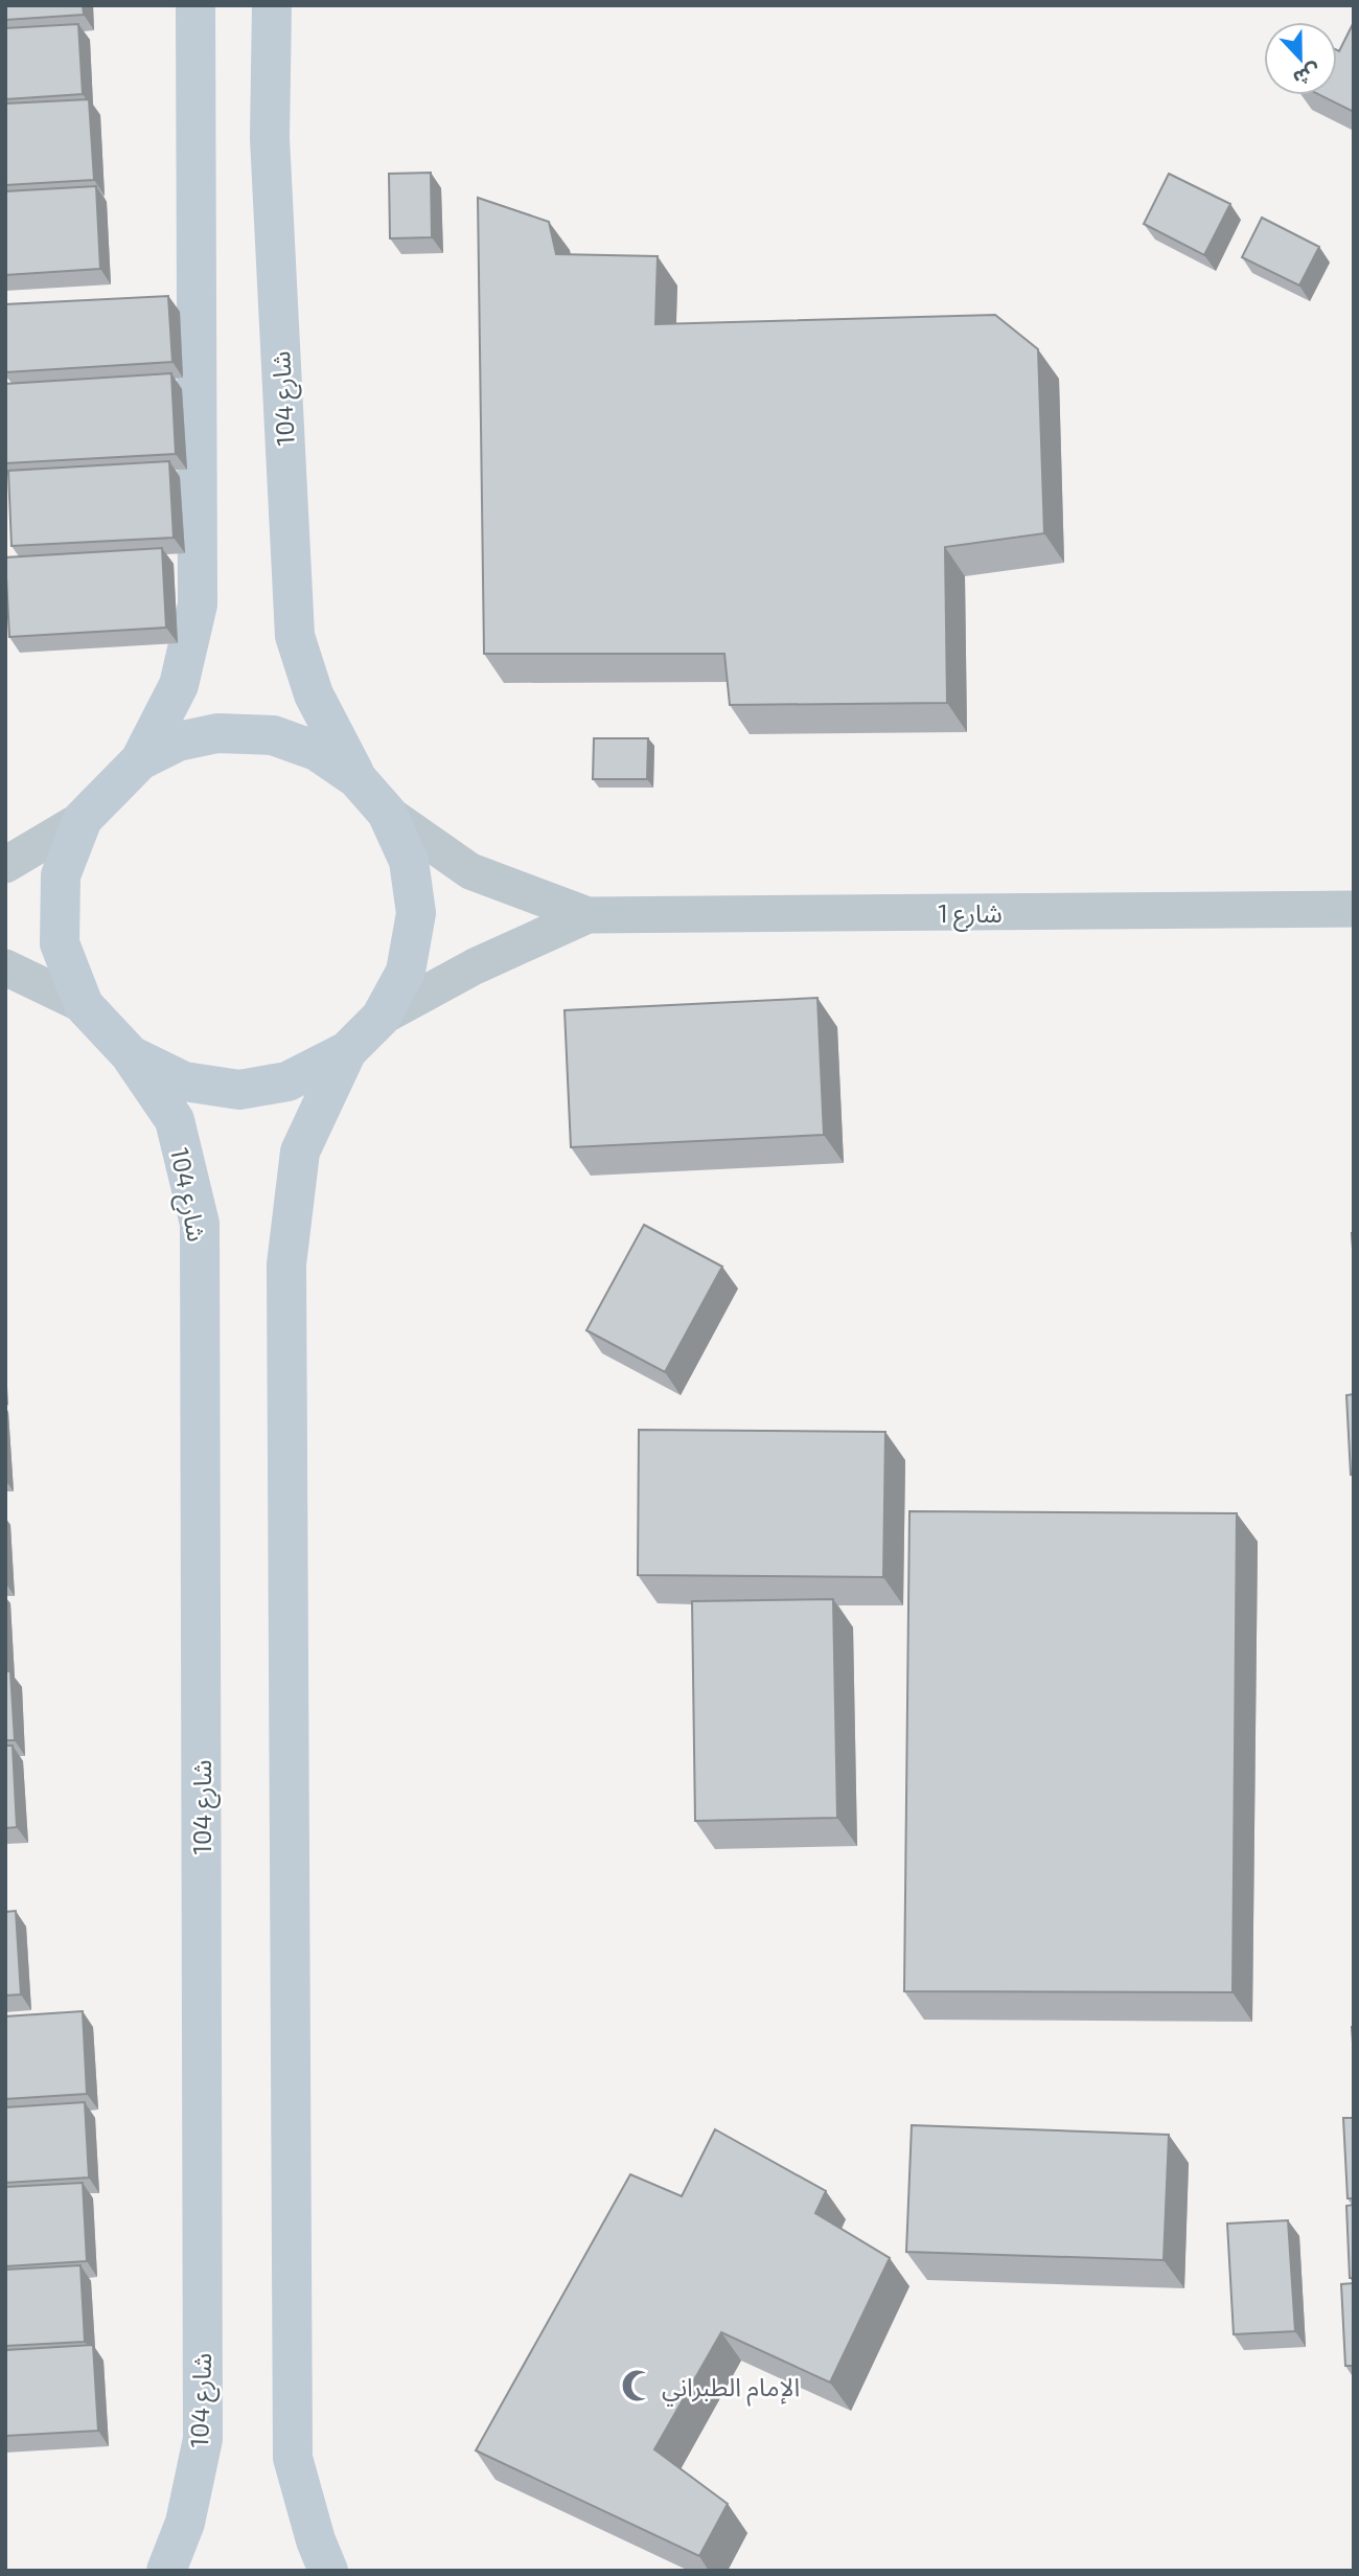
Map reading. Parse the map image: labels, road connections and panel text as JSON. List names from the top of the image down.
{
  "streets": {
    "street": ["شارع 104", "شارع 1"]
  },
  "places": {
    "mosque": ["الإمام الطبراني"]
  },
  "north": "bottom"
}
